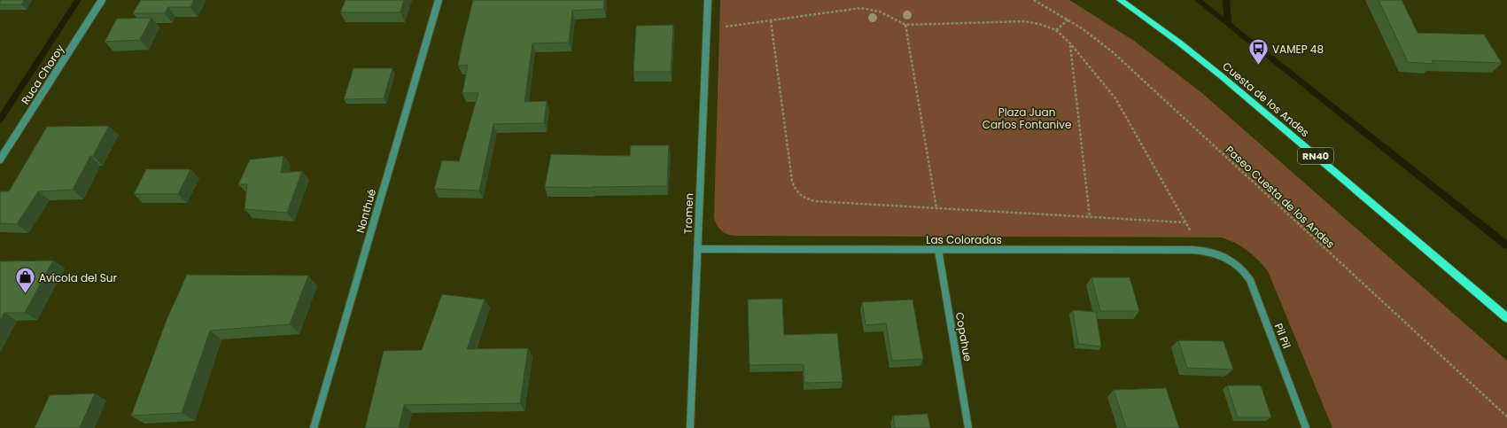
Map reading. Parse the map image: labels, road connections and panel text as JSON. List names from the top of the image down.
{
  "streets": {
    "main road": ["Cuesta de los Andes", "RN40"],
    "street": [
      "Ruca Choroy",
      "Nonthué",
      "Tromen",
      "Las Coloradas",
      "Pil Pil",
      "Copahue"
    ],
    "path": ["Paseo Cuesta de los Andes"]
  },
  "crossings": [
    ["Tromen", "Las Coloradas"],
    ["Las Coloradas", "Pil Pil"],
    ["Las Coloradas", "Copahue"]
  ],
  "parks": ["Plaza Juan Carlos Fontanive"],
  "places": {
    "bus stop": ["VAMEP 48"],
    "shop": ["Avícola del Sur"]
  }
}
